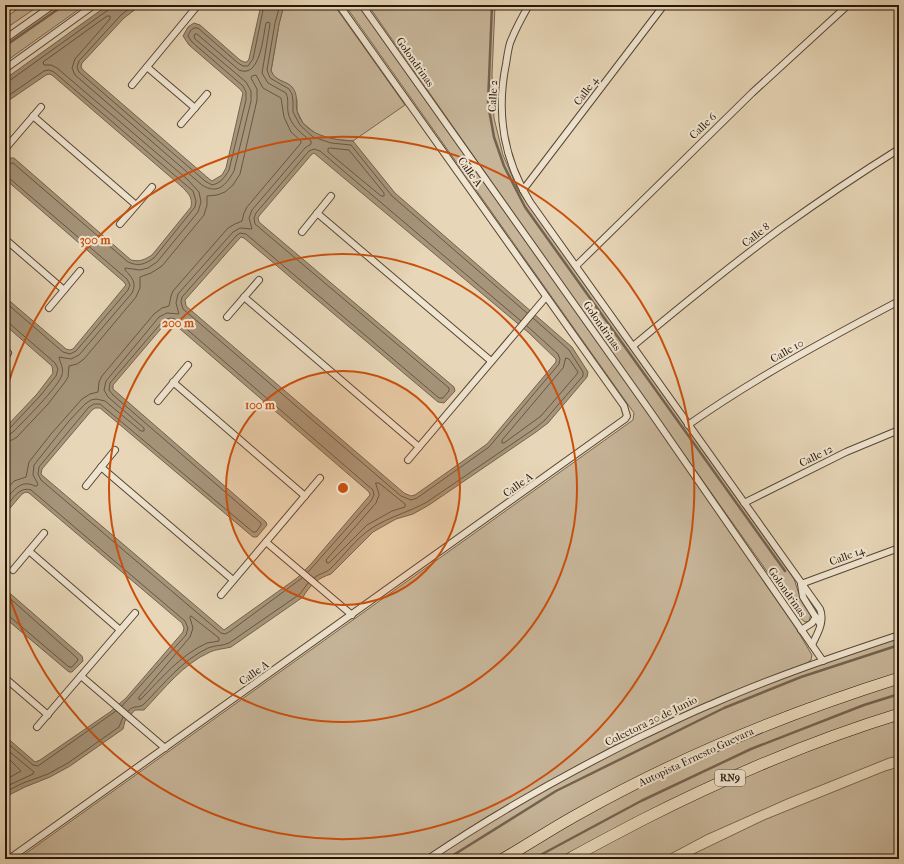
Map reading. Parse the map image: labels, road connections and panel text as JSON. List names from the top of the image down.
{
  "streets": {
    "highway": ["Autopista Ernesto Guevara", "RN9"],
    "street": [
      "Golondrinas",
      "Calle 4",
      "Calle 2",
      "Calle 6",
      "Calle A",
      "Calle 8",
      "Calle 10",
      "Calle 12",
      "Calle 14",
      "Colectora 20 de Junio"
    ]
  },
  "crossings": [
    ["Golondrinas", "Colectora 20 de Junio"],
    ["Calle 4", "Calle 2"],
    ["Calle 2", "Calle 6"],
    ["Calle 2", "Calle 8"],
    ["Calle 2", "Calle 10"],
    ["Calle 2", "Calle 12"],
    ["Calle 2", "Calle 14"]
  ],
  "rings": ["300 m", "200 m", "100 m"]
}
